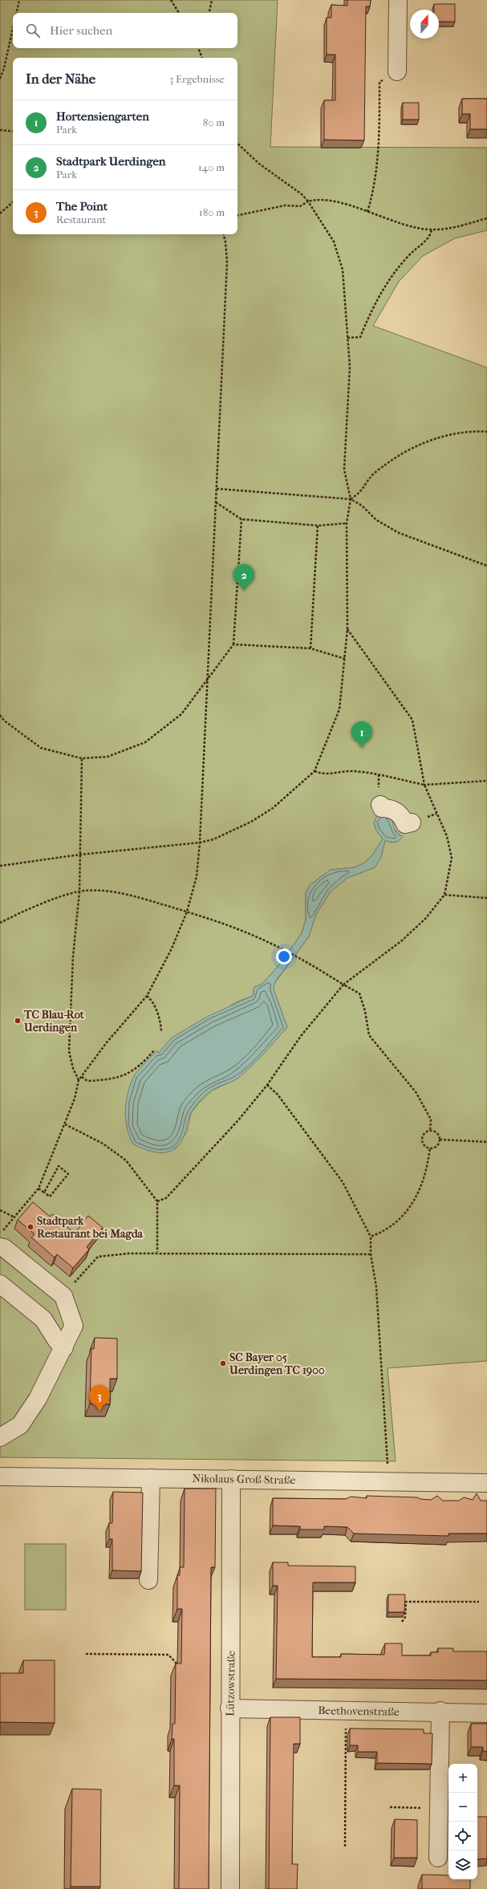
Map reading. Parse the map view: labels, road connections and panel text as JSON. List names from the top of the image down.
{
  "streets": {
    "street": ["Nikolaus-Groß-Straße", "Lützowstraße", "Beethovenstraße"]
  },
  "crossings": [
    ["Nikolaus-Groß-Straße", "Lützowstraße"],
    ["Lützowstraße", "Beethovenstraße"]
  ],
  "places": ["TC Blau-Rot Uerdingen", "Stadtpark Restaurant bei Magda", "SC Bayer 05 Uerdingen TC 1900"],
  "north": "top",
  "page": {
    "search": "Hier suchen",
    "heading": ["In der Nähe", "3 Ergebnisse"],
    "list": [
      {
        "mark": "1",
        "name": "Hortensiengarten",
        "note": "Park",
        "value": "80 m"
      },
      {
        "mark": "2",
        "name": "Stadtpark Uerdingen",
        "note": "Park",
        "value": "140 m"
      },
      {
        "mark": "3",
        "name": "The Point",
        "note": "Restaurant",
        "value": "180 m"
      }
    ],
    "pins": ["2", "1", "3"],
    "map_buttons": ["+", "−"]
  }
}
